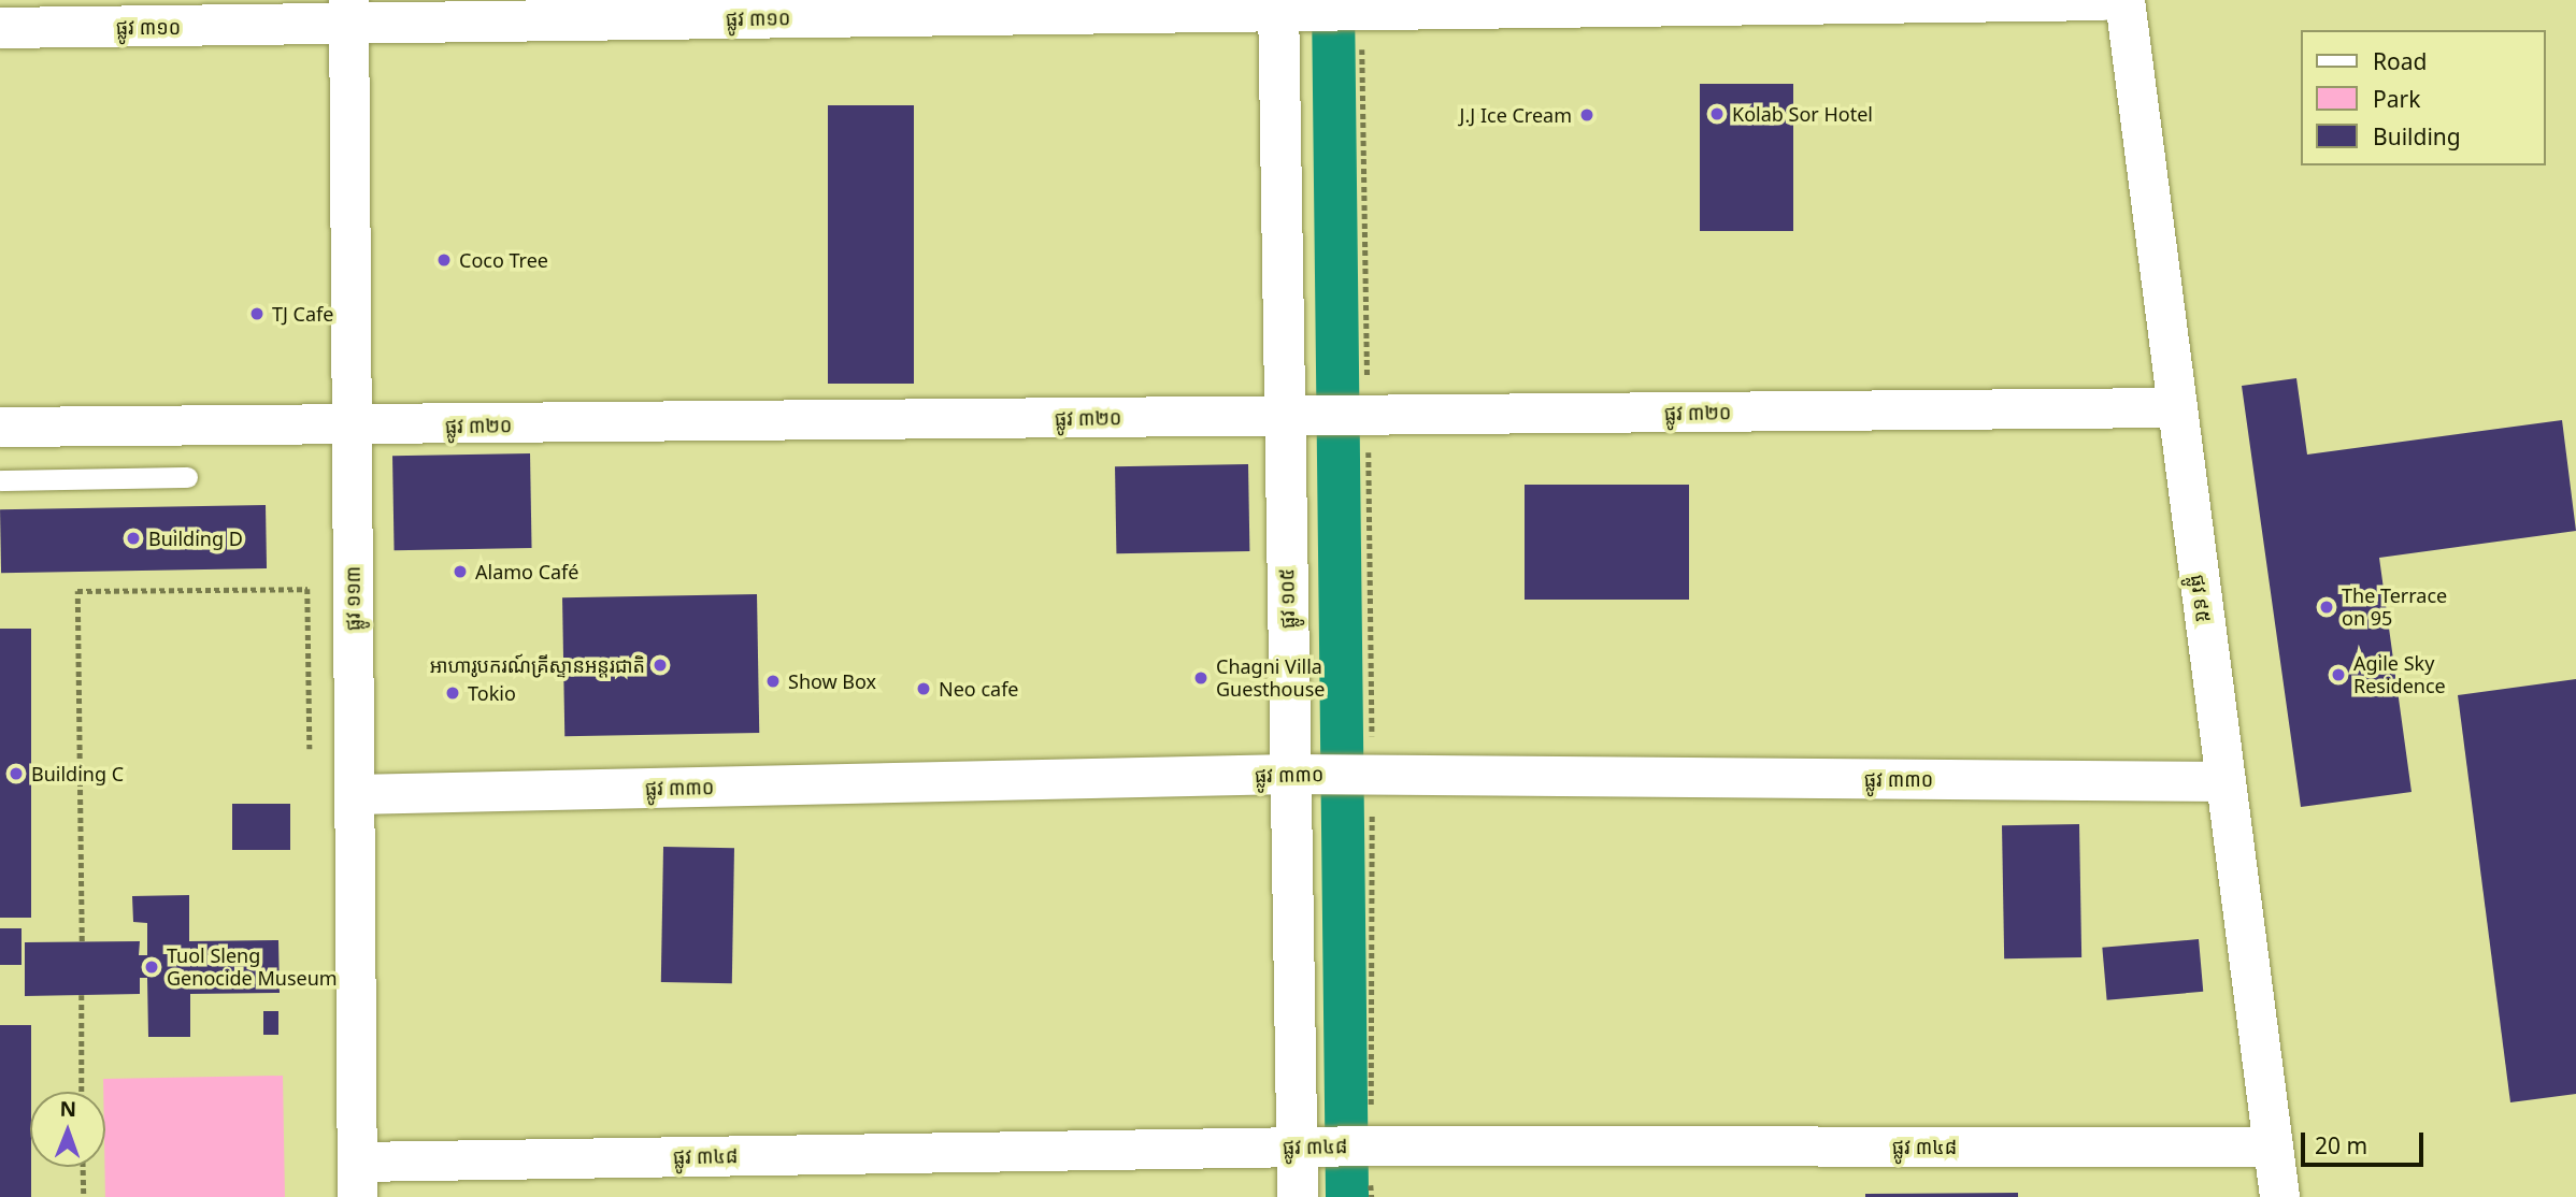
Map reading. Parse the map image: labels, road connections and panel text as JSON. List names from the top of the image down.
{
  "streets": {
    "street": [
      "ផ្លូវ ៣១០",
      "ផ្លូវ ៣២០",
      "ផ្លូវ ១១៣",
      "ផ្លូវ ១០៥",
      "ផ្លូវ ៩៥",
      "ផ្លូវ ៣៣០",
      "ផ្លូវ ៣៤៨"
    ]
  },
  "crossings": [
    ["ផ្លូវ ៣១០", "ផ្លូវ ១១៣"],
    ["ផ្លូវ ៣១០", "ផ្លូវ ១០៥"],
    ["ផ្លូវ ៣២០", "ផ្លូវ ១១៣"],
    ["ផ្លូវ ៣២០", "ផ្លូវ ១០៥"],
    ["ផ្លូវ ៣២០", "ផ្លូវ ៩៥"],
    ["ផ្លូវ ១១៣", "ផ្លូវ ៣៣០"],
    ["ផ្លូវ ១១៣", "ផ្លូវ ៣៤៨"],
    ["ផ្លូវ ១០៥", "ផ្លូវ ៣៣០"],
    ["ផ្លូវ ១០៥", "ផ្លូវ ៣៤៨"],
    ["ផ្លូវ ៩៥", "ផ្លូវ ៣៣០"],
    ["ផ្លូវ ៩៥", "ផ្លូវ ៣៤៨"]
  ],
  "places": [
    "Kolab Sor Hotel",
    "J.J Ice Cream",
    "Coco Tree",
    "TJ Cafe",
    "Building D",
    "Alamo Café",
    "The Terrace on 95",
    "អាហារូបករណ៍គ្រីស្ទានអន្តរជាតិ",
    "Agile Sky Residence",
    "Chagni Villa Guesthouse",
    "Show Box",
    "Neo cafe",
    "Tokio",
    "Building C",
    "Tuol Sleng Genocide Museum"
  ],
  "legend": ["Road", "Park", "Building"],
  "scale_bar": "20 m",
  "north": "top"
}
